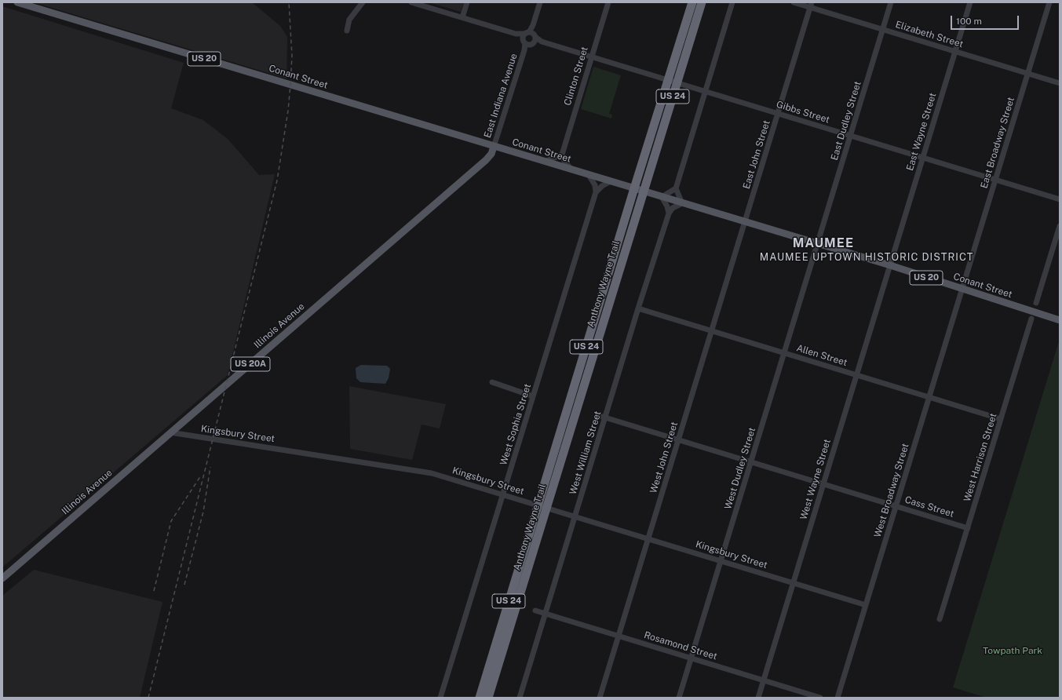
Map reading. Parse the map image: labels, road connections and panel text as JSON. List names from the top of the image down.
{
  "streets": {
    "highway": ["US 24", "Anthony Wayne Trail"],
    "main road": [
      "US 20",
      "Conant Street",
      "Illinois Avenue",
      "US 20A"
    ],
    "street": [
      "Elizabeth Street",
      "Clinton Street",
      "East Indiana Avenue",
      "Gibbs Street",
      "East Dudley Street",
      "East Wayne Street",
      "East Broadway Street",
      "East John Street",
      "Allen Street",
      "West Sophia Street",
      "Kingsbury Street",
      "West William Street",
      "West John Street",
      "West Harrison Street",
      "West Dudley Street",
      "West Wayne Street",
      "West Broadway Street",
      "Cass Street",
      "Rosamond Street"
    ]
  },
  "crossings": [
    ["Elizabeth Street", "East Dudley Street"],
    ["Elizabeth Street", "East Wayne Street"],
    ["Elizabeth Street", "East Broadway Street"],
    ["Elizabeth Street", "East John Street"],
    ["Clinton Street", "Gibbs Street"],
    ["Conant Street", "East Indiana Avenue"],
    ["Conant Street", "East Dudley Street"],
    ["Conant Street", "East Wayne Street"],
    ["Conant Street", "East Broadway Street"],
    ["Conant Street", "East John Street"],
    ["Conant Street", "Anthony Wayne Trail"],
    ["Conant Street", "Illinois Avenue"],
    ["Conant Street", "West John Street"],
    ["Conant Street", "West Dudley Street"],
    ["Conant Street", "West Wayne Street"],
    ["Conant Street", "West Broadway Street"],
    ["East Indiana Avenue", "Gibbs Street"],
    ["East Indiana Avenue", "Illinois Avenue"],
    ["Gibbs Street", "East Dudley Street"],
    ["Gibbs Street", "East Wayne Street"],
    ["Gibbs Street", "East Broadway Street"],
    ["Gibbs Street", "East John Street"],
    ["Gibbs Street", "Anthony Wayne Trail"],
    ["East Dudley Street", "West Dudley Street"],
    ["East Wayne Street", "West Wayne Street"],
    ["East Broadway Street", "West Broadway Street"],
    ["East John Street", "West John Street"],
    ["Anthony Wayne Trail", "Kingsbury Street"],
    ["Illinois Avenue", "Kingsbury Street"],
    ["Allen Street", "West William Street"],
    ["Allen Street", "West John Street"],
    ["Allen Street", "West Harrison Street"],
    ["Allen Street", "West Dudley Street"],
    ["Allen Street", "West Wayne Street"],
    ["Allen Street", "West Broadway Street"],
    ["West Sophia Street", "Kingsbury Street"],
    ["Kingsbury Street", "West William Street"],
    ["Kingsbury Street", "West John Street"],
    ["Kingsbury Street", "West Dudley Street"],
    ["Kingsbury Street", "West Wayne Street"],
    ["Kingsbury Street", "West Broadway Street"],
    ["West William Street", "Cass Street"],
    ["West William Street", "Rosamond Street"],
    ["West John Street", "Cass Street"],
    ["West John Street", "Rosamond Street"],
    ["West Harrison Street", "Cass Street"],
    ["West Dudley Street", "Cass Street"],
    ["West Dudley Street", "Rosamond Street"],
    ["West Wayne Street", "Cass Street"],
    ["West Wayne Street", "Rosamond Street"],
    ["West Broadway Street", "Cass Street"]
  ],
  "districts": ["MAUMEE", "MAUMEE UPTOWN HISTORIC DISTRICT"],
  "parks": ["Towpath Park"],
  "scale_bar": "100 m"
}
